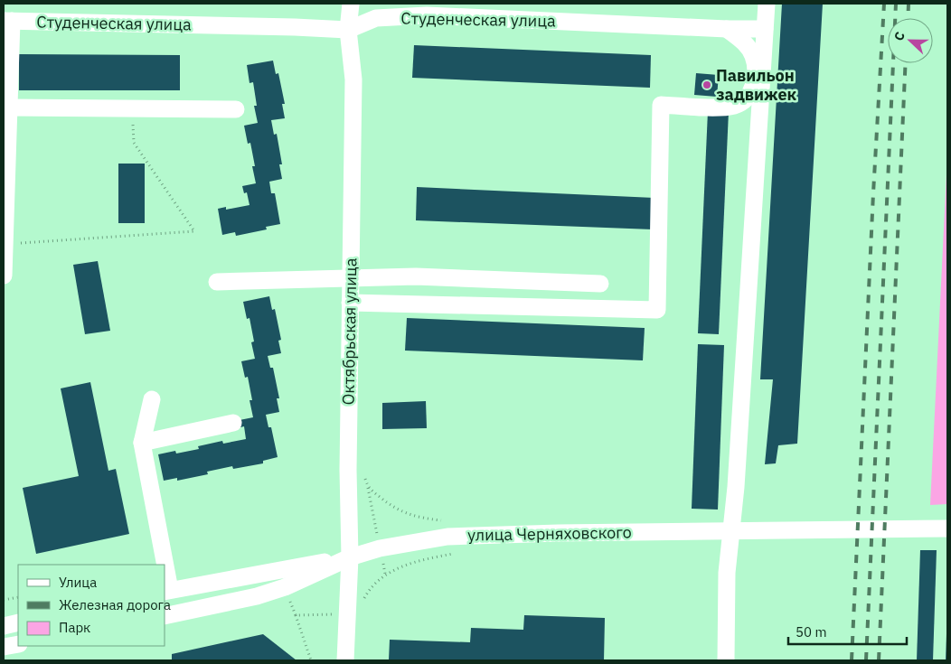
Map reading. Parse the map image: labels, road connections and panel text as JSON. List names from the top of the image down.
{
  "streets": {
    "street": ["Студенческая улица", "Октябрьская улица", "улица Черняховского"]
  },
  "crossings": [
    ["Студенческая улица", "Октябрьская улица"],
    ["Октябрьская улица", "улица Черняховского"]
  ],
  "places": ["Павильон задвижек"],
  "legend": ["Улица", "Железная дорога", "Парк"],
  "scale_bar": "50 m",
  "north": "left"
}
